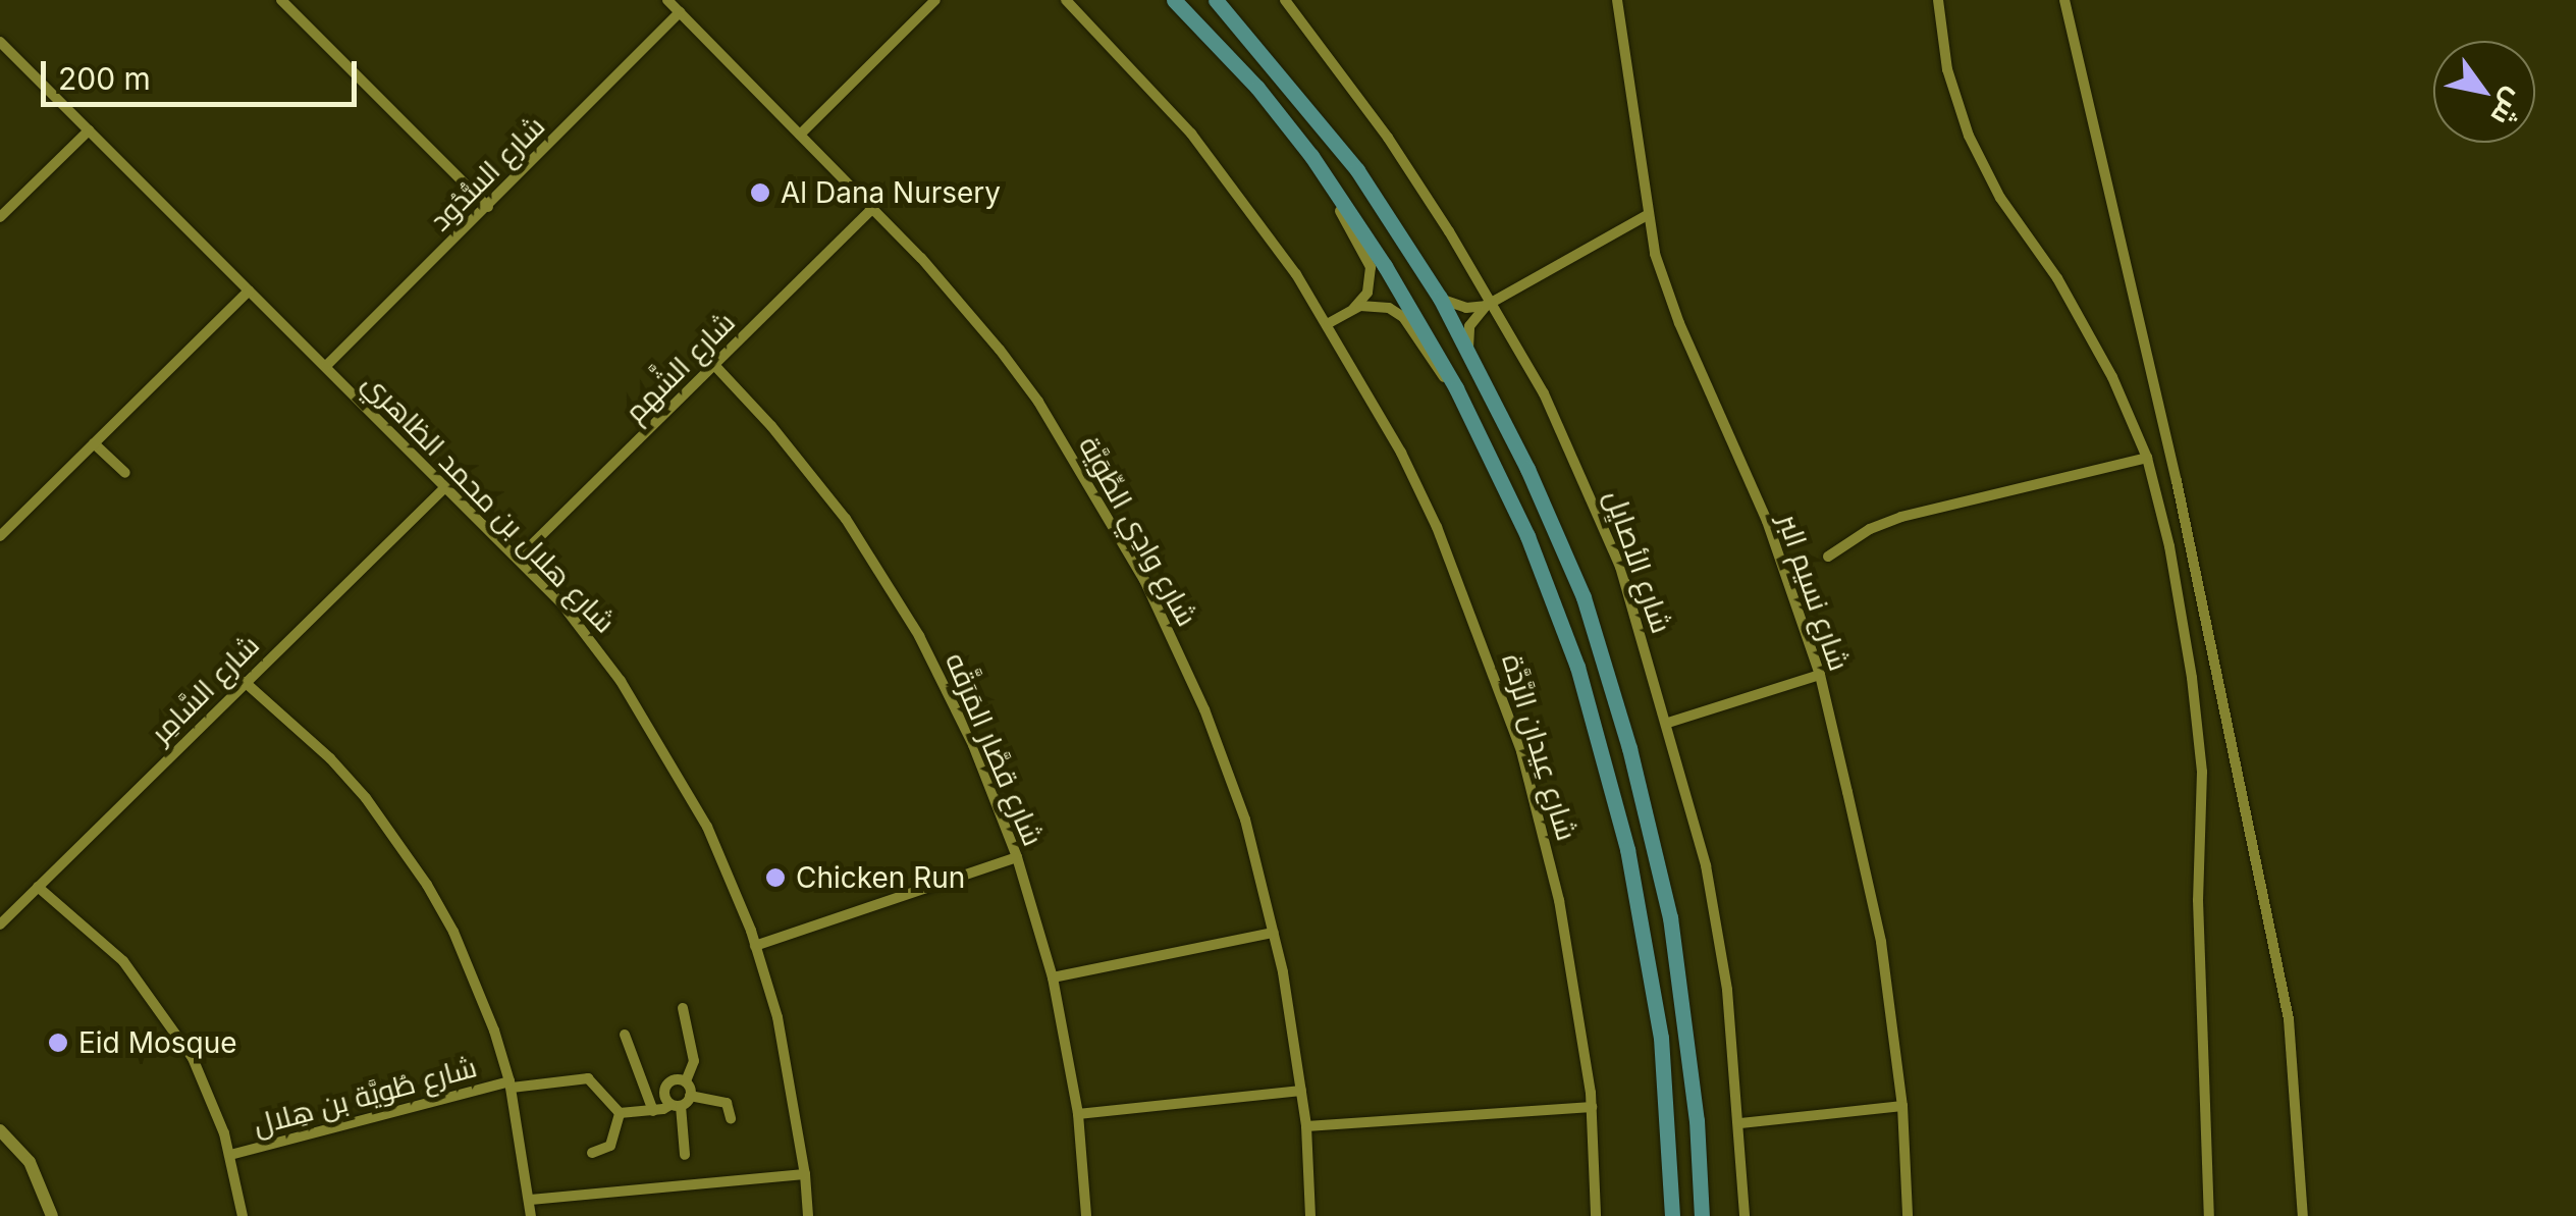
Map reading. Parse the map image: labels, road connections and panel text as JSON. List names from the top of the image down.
{
  "streets": {
    "street": [
      "شارع السُّدُود",
      "شارع الشَّهم",
      "شارع هلال بن محمد الظاهري",
      "شارع وادِي الطِّوَيَّة",
      "شارع الأصايِل",
      "شارع نسيم البر",
      "شارع السَّامِر",
      "شارع عِيدان الرَّدَّة",
      "شارع قصَّار المَرَقَّه",
      "شارع طُويَّة بن هِلال"
    ]
  },
  "crossings": [
    ["شارع السُّدُود", "شارع هلال بن محمد الظاهري"],
    ["شارع السُّدُود", "شارع وادِي الطِّوَيَّة"],
    ["شارع الشَّهم", "شارع هلال بن محمد الظاهري"],
    ["شارع الشَّهم", "شارع وادِي الطِّوَيَّة"],
    ["شارع الشَّهم", "شارع قصَّار المَرَقَّه"],
    ["شارع هلال بن محمد الظاهري", "شارع السَّامِر"]
  ],
  "places": ["Al Dana Nursery", "Chicken Run", "Eid Mosque"],
  "scale_bar": "200 m",
  "north": "bottom right"
}
